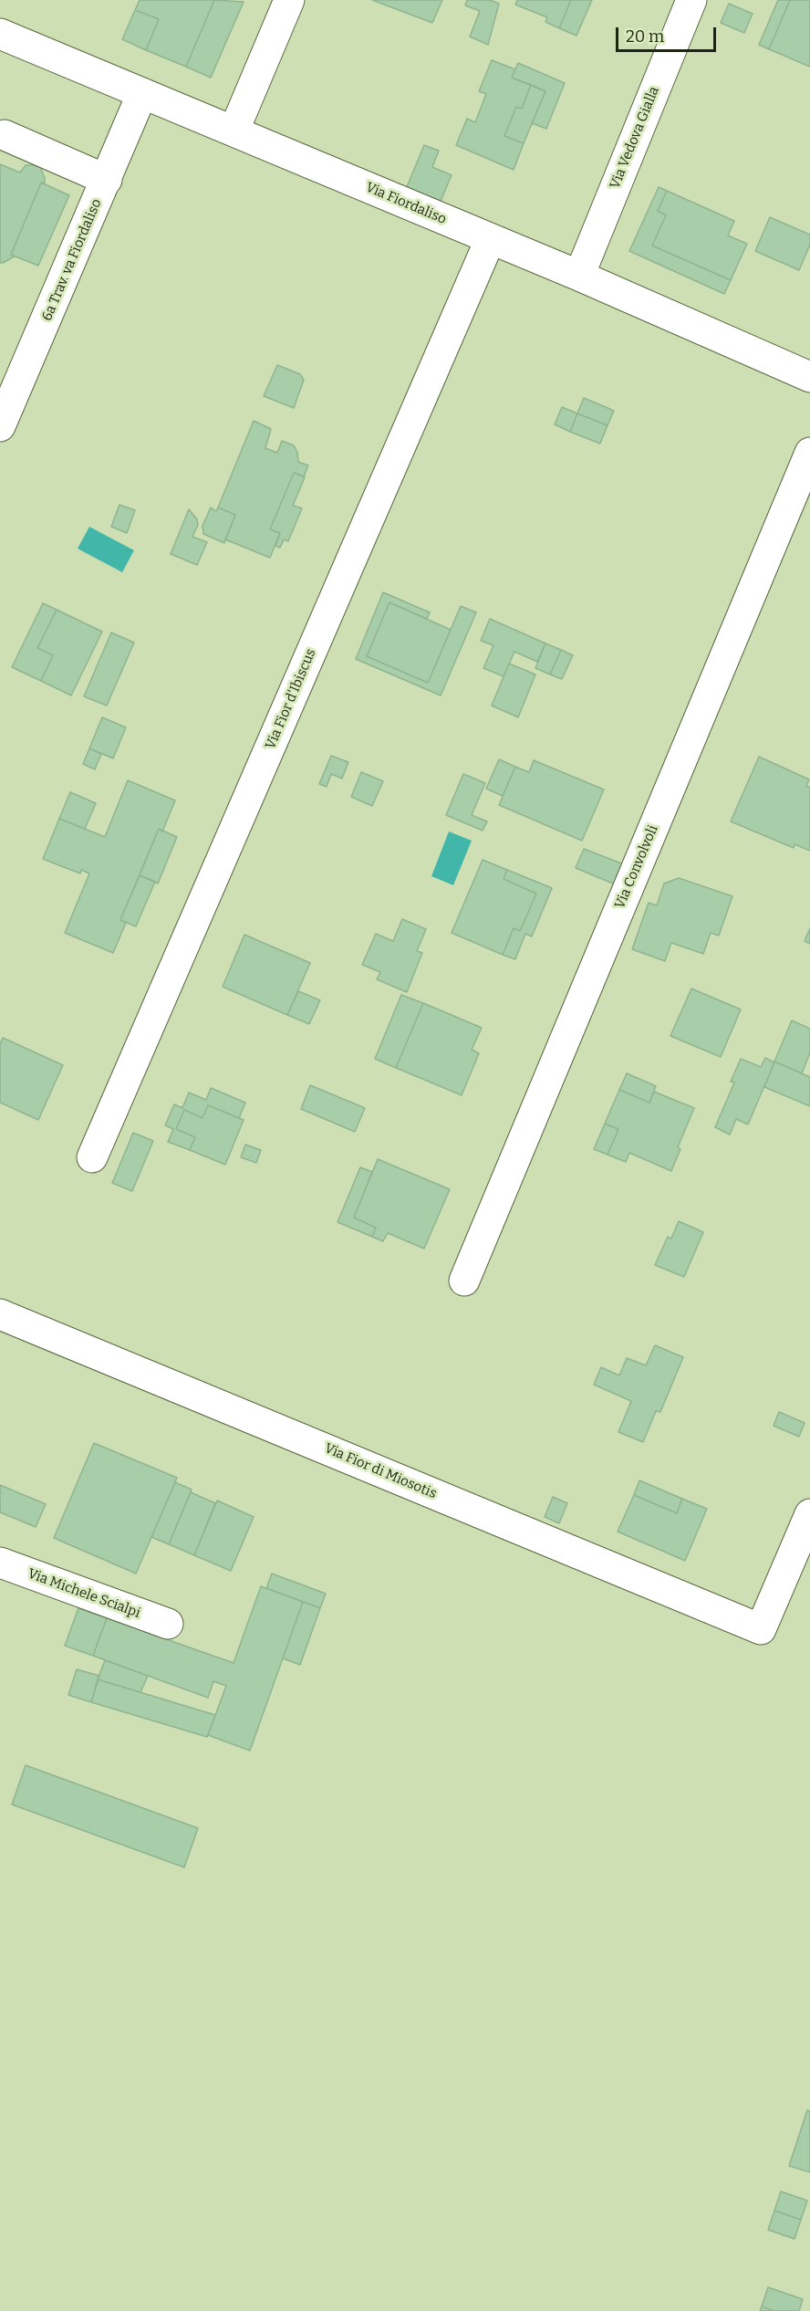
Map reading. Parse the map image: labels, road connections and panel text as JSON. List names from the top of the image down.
{
  "streets": {
    "street": [
      "Via Vedova Gialla",
      "Via Fiordaliso",
      "6a Trav. va Fiordaliso",
      "Via Fior d'Ibiscus",
      "Via Convolvoli",
      "Via Fior di Miosotis",
      "Via Michele Scialpi"
    ]
  },
  "crossings": [
    ["Via Vedova Gialla", "Via Fiordaliso"],
    ["Via Fiordaliso", "6a Trav. va Fiordaliso"],
    ["Via Fiordaliso", "Via Fior d'Ibiscus"]
  ],
  "scale_bar": "20 m"
}
